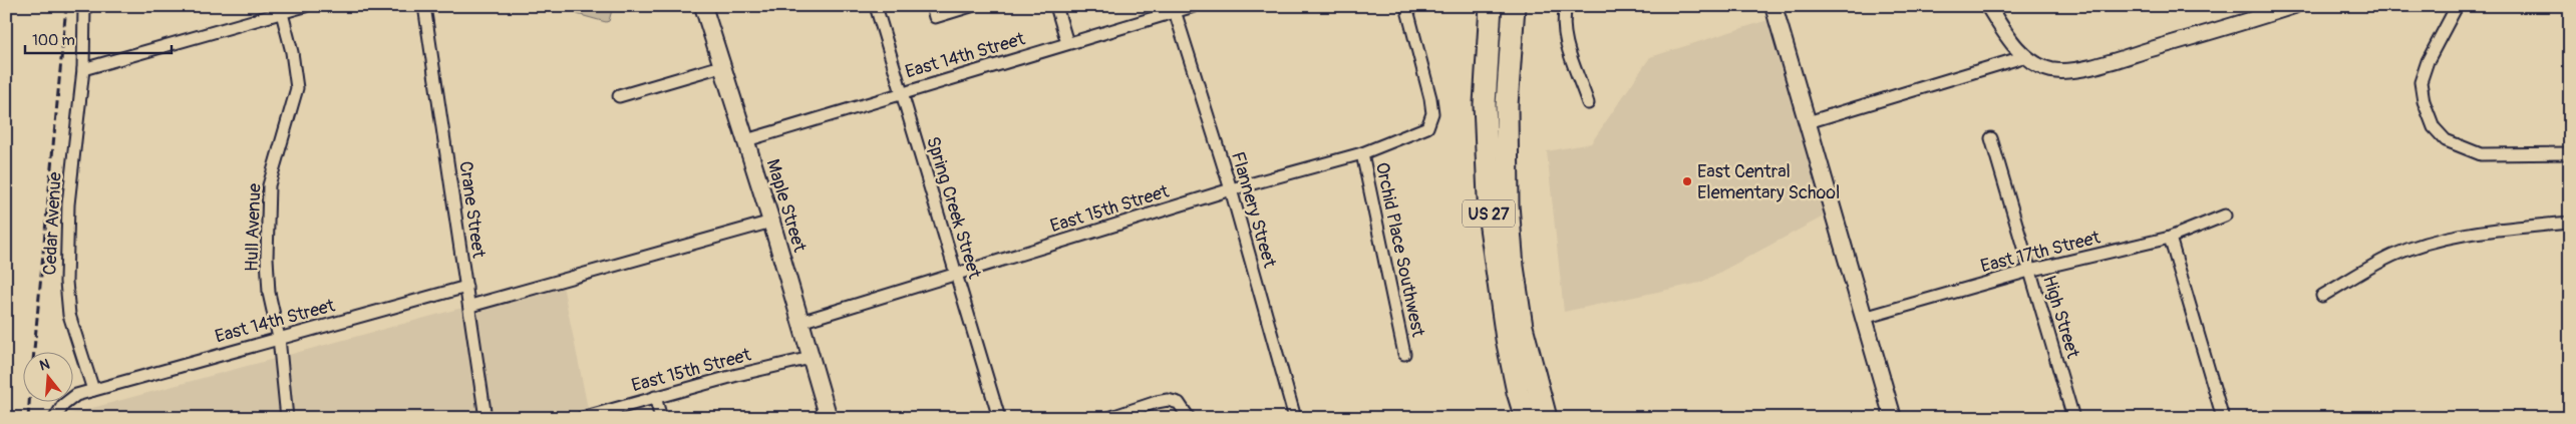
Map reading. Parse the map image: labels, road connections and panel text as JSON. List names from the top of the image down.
{
  "streets": {
    "highway": ["US 27"],
    "main road": ["Maple Street"],
    "street": [
      "East 14th Street",
      "Spring Creek Street",
      "East 15th Street",
      "Crane Street",
      "Flannery Street",
      "Cedar Avenue",
      "Hull Avenue",
      "Orchid Place Southwest",
      "East 17th Street",
      "High Street"
    ]
  },
  "crossings": [
    ["East 14th Street", "Maple Street"],
    ["East 14th Street", "Spring Creek Street"],
    ["East 14th Street", "Crane Street"],
    ["East 14th Street", "Flannery Street"],
    ["East 14th Street", "Cedar Avenue"],
    ["East 14th Street", "Hull Avenue"],
    ["Maple Street", "East 15th Street"],
    ["Spring Creek Street", "East 15th Street"],
    ["East 15th Street", "Flannery Street"],
    ["East 15th Street", "Orchid Place Southwest"],
    ["East 17th Street", "High Street"]
  ],
  "places": ["East Central Elementary School"],
  "scale_bar": "100 m",
  "north": "top"
}
